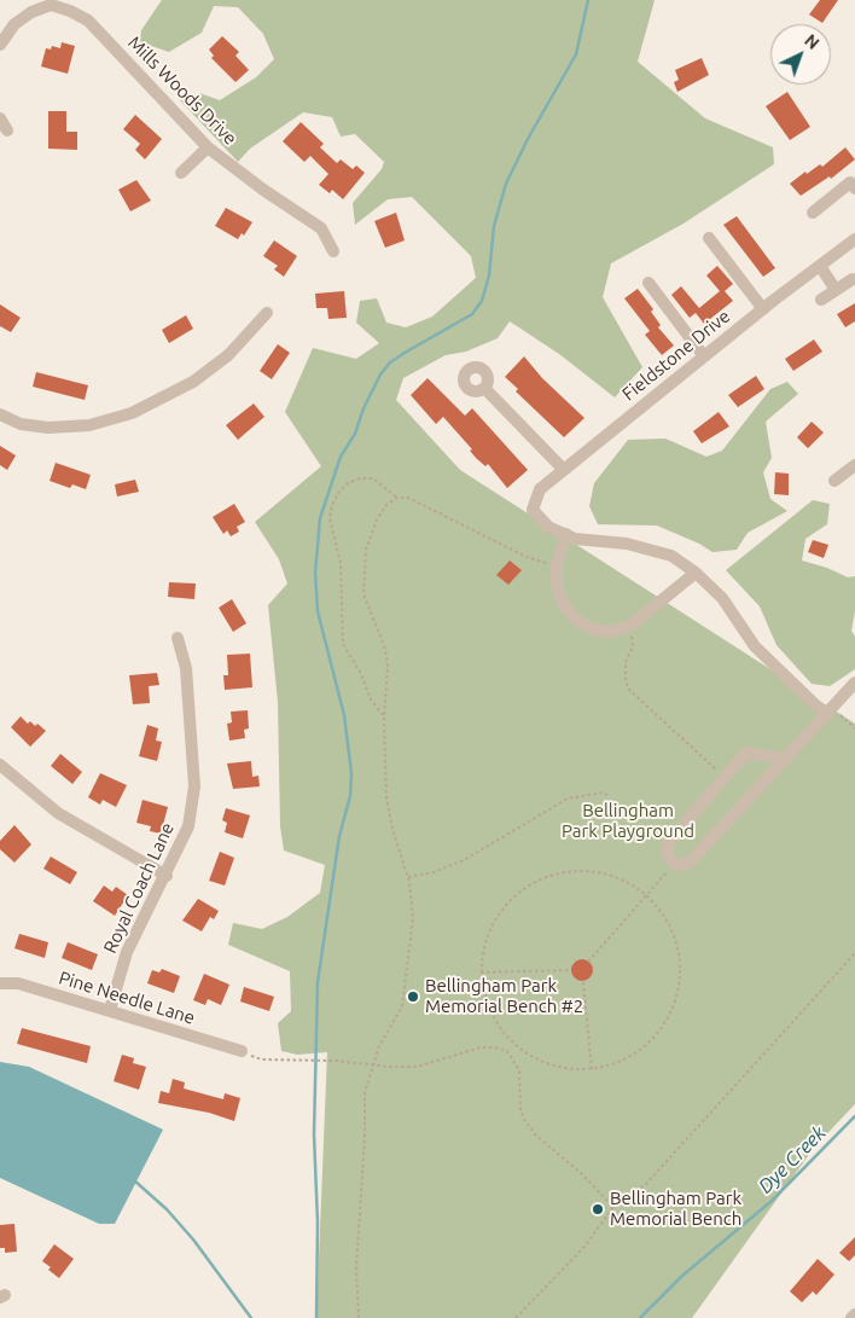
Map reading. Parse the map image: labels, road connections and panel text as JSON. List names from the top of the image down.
{
  "streets": {
    "street": [
      "Mills Woods Drive",
      "Fieldstone Drive",
      "Royal Coach Lane",
      "Pine Needle Lane"
    ]
  },
  "crossings": [
    ["Royal Coach Lane", "Pine Needle Lane"]
  ],
  "water": ["Dye Creek"],
  "parks": ["Bellingham Park Playground"],
  "places": ["Bellingham Park Memorial Bench #2", "Bellingham Park Memorial Bench"],
  "north": "top right"
}
